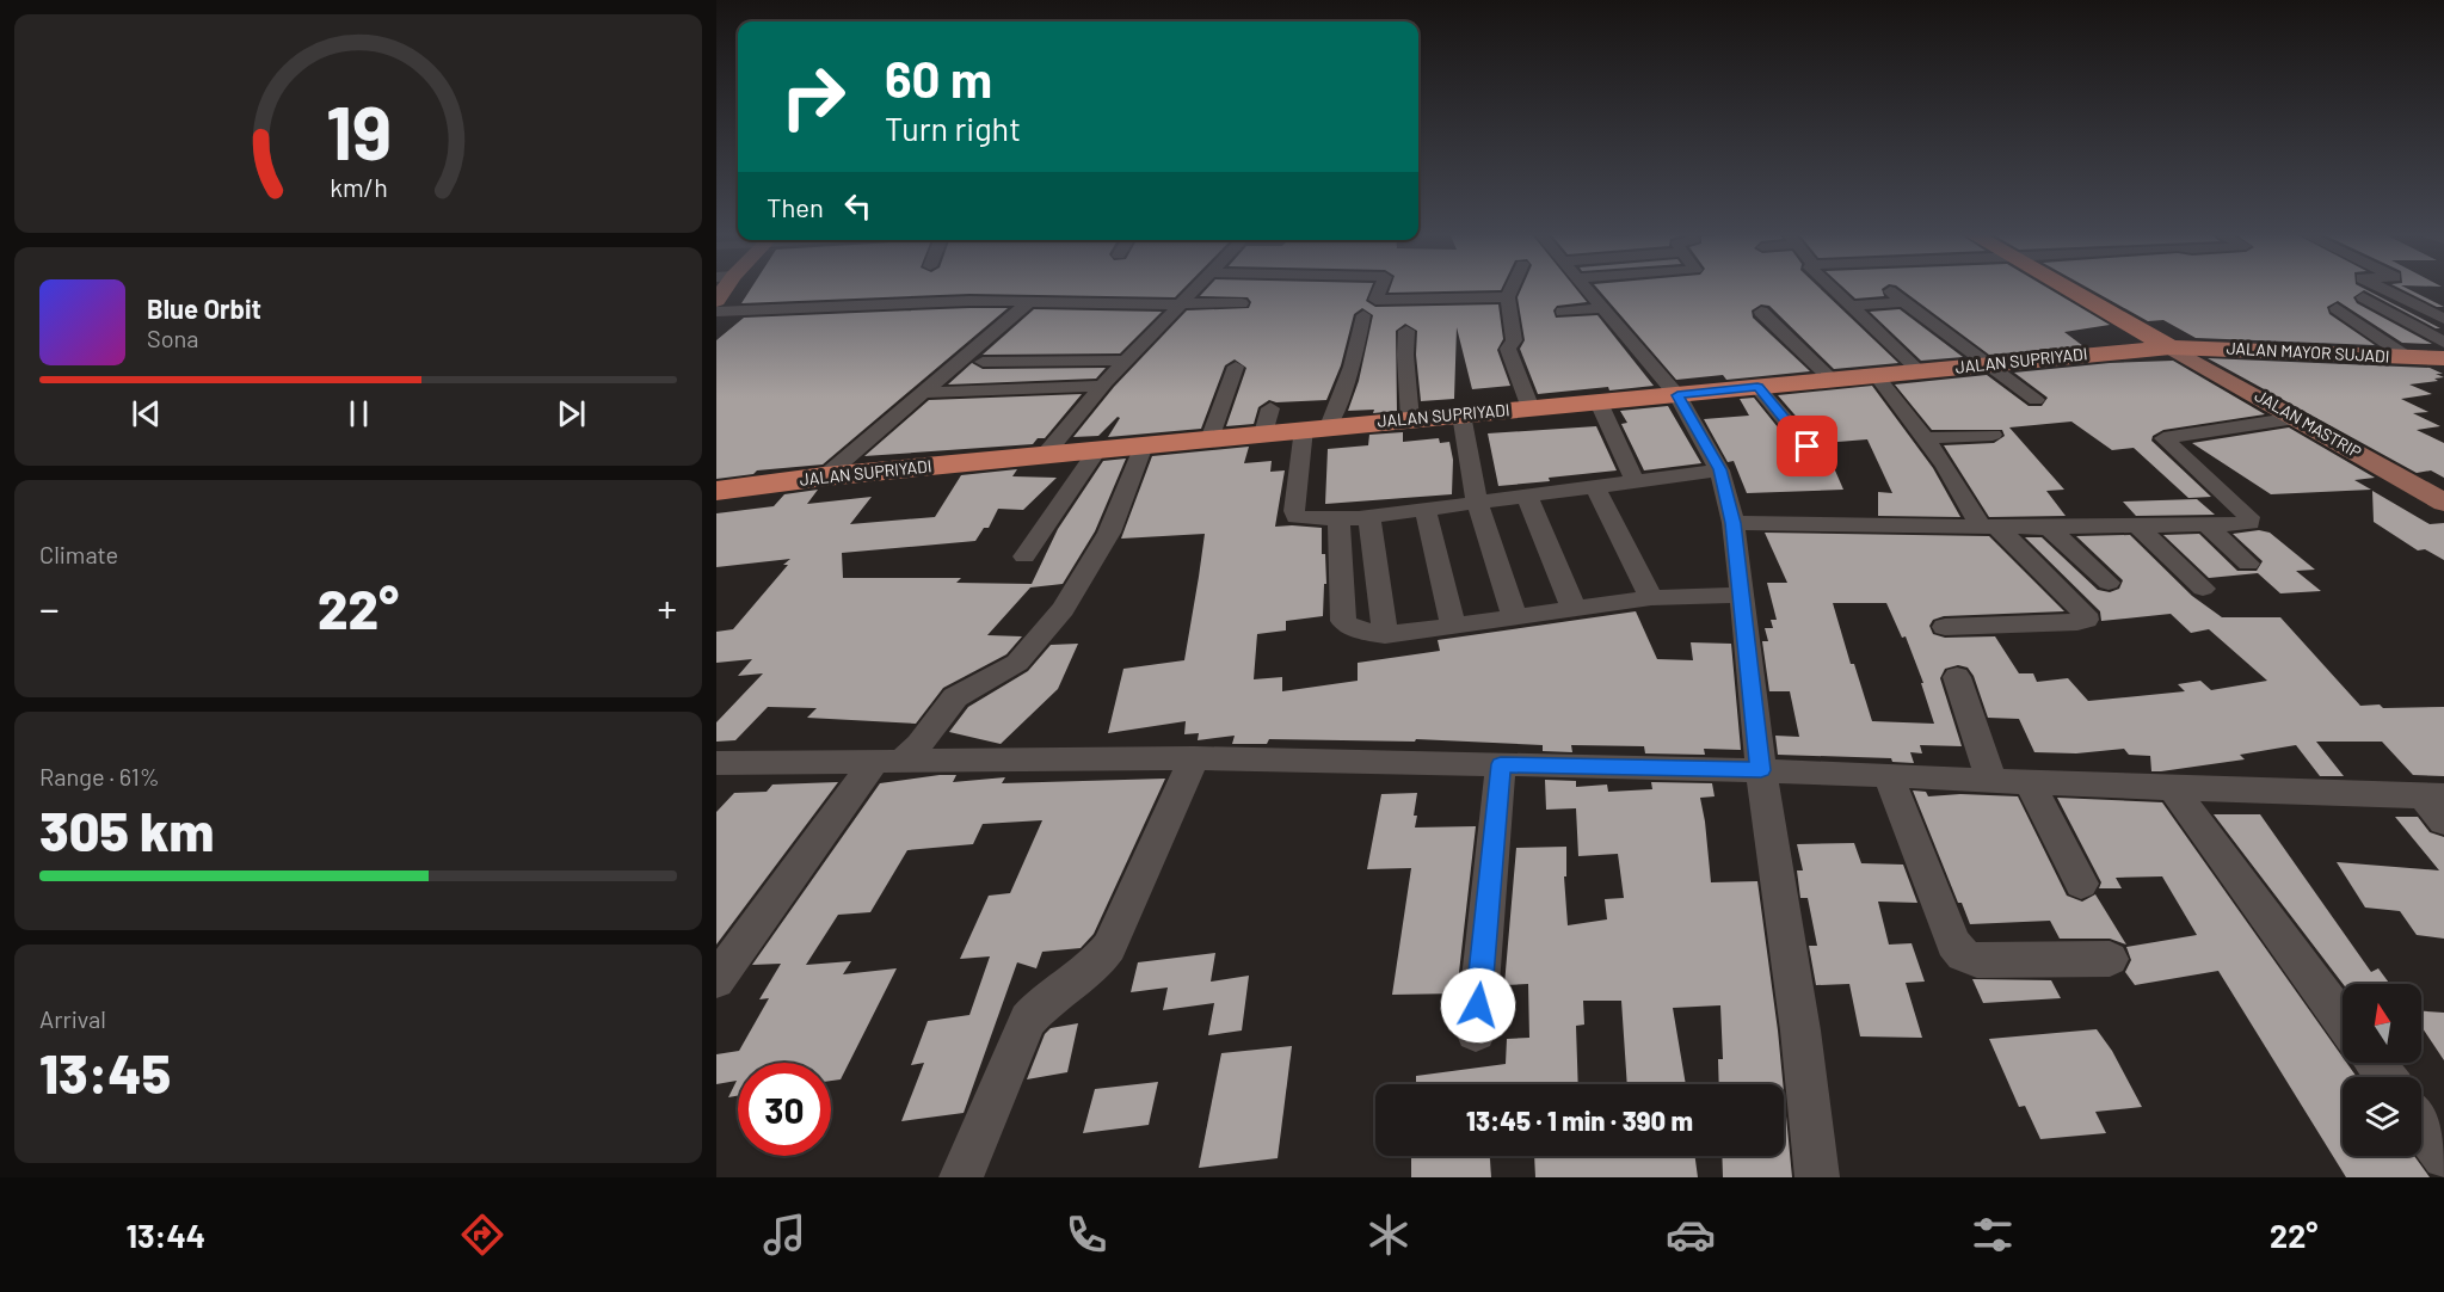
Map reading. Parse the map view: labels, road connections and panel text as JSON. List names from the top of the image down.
{
  "streets": {
    "highway": ["JALAN MAYOR SUJADI", "JALAN SUPRIYADI"],
    "main road": ["JALAN MASTRIP"]
  },
  "crossings": [
    ["JALAN MAYOR SUJADI", "JALAN SUPRIYADI"],
    ["JALAN MAYOR SUJADI", "JALAN MASTRIP"],
    ["JALAN SUPRIYADI", "JALAN MASTRIP"]
  ],
  "north": "top",
  "page": {
    "turn": ["60 m", "Turn right"],
    "then": "Then",
    "song": ["Blue Orbit", "Sona"],
    "tile": [
      "Climate",
      ["Range · 61%", "305 km"],
      ["Arrival", "13:45"]
    ],
    "heat": ["−", "22°", "+"],
    "limit": "30",
    "trip": "13:45 · 1 min · 390 m",
    "tabs": ["13:44", "22°"],
    "gauge": ["19", "km/h"]
  }
}
